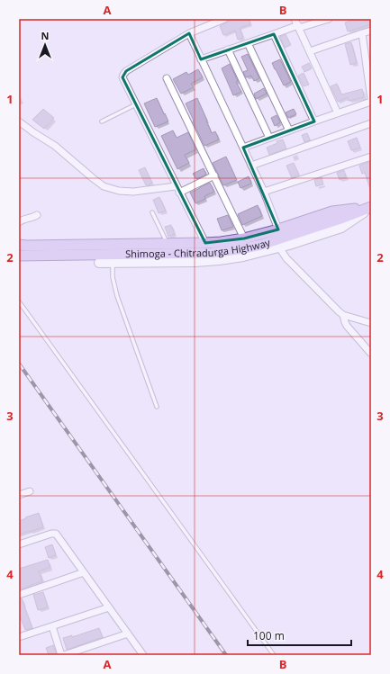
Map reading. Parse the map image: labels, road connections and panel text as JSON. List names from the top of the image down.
{
  "streets": {
    "main road": ["Shimoga - Chitradurga Highway"]
  },
  "scale_bar": "100 m",
  "north": "top",
  "grid": {
    "columns": ["A", "B"],
    "rows": [
      "1",
      "2",
      "3",
      "4"
    ]
  }
}
